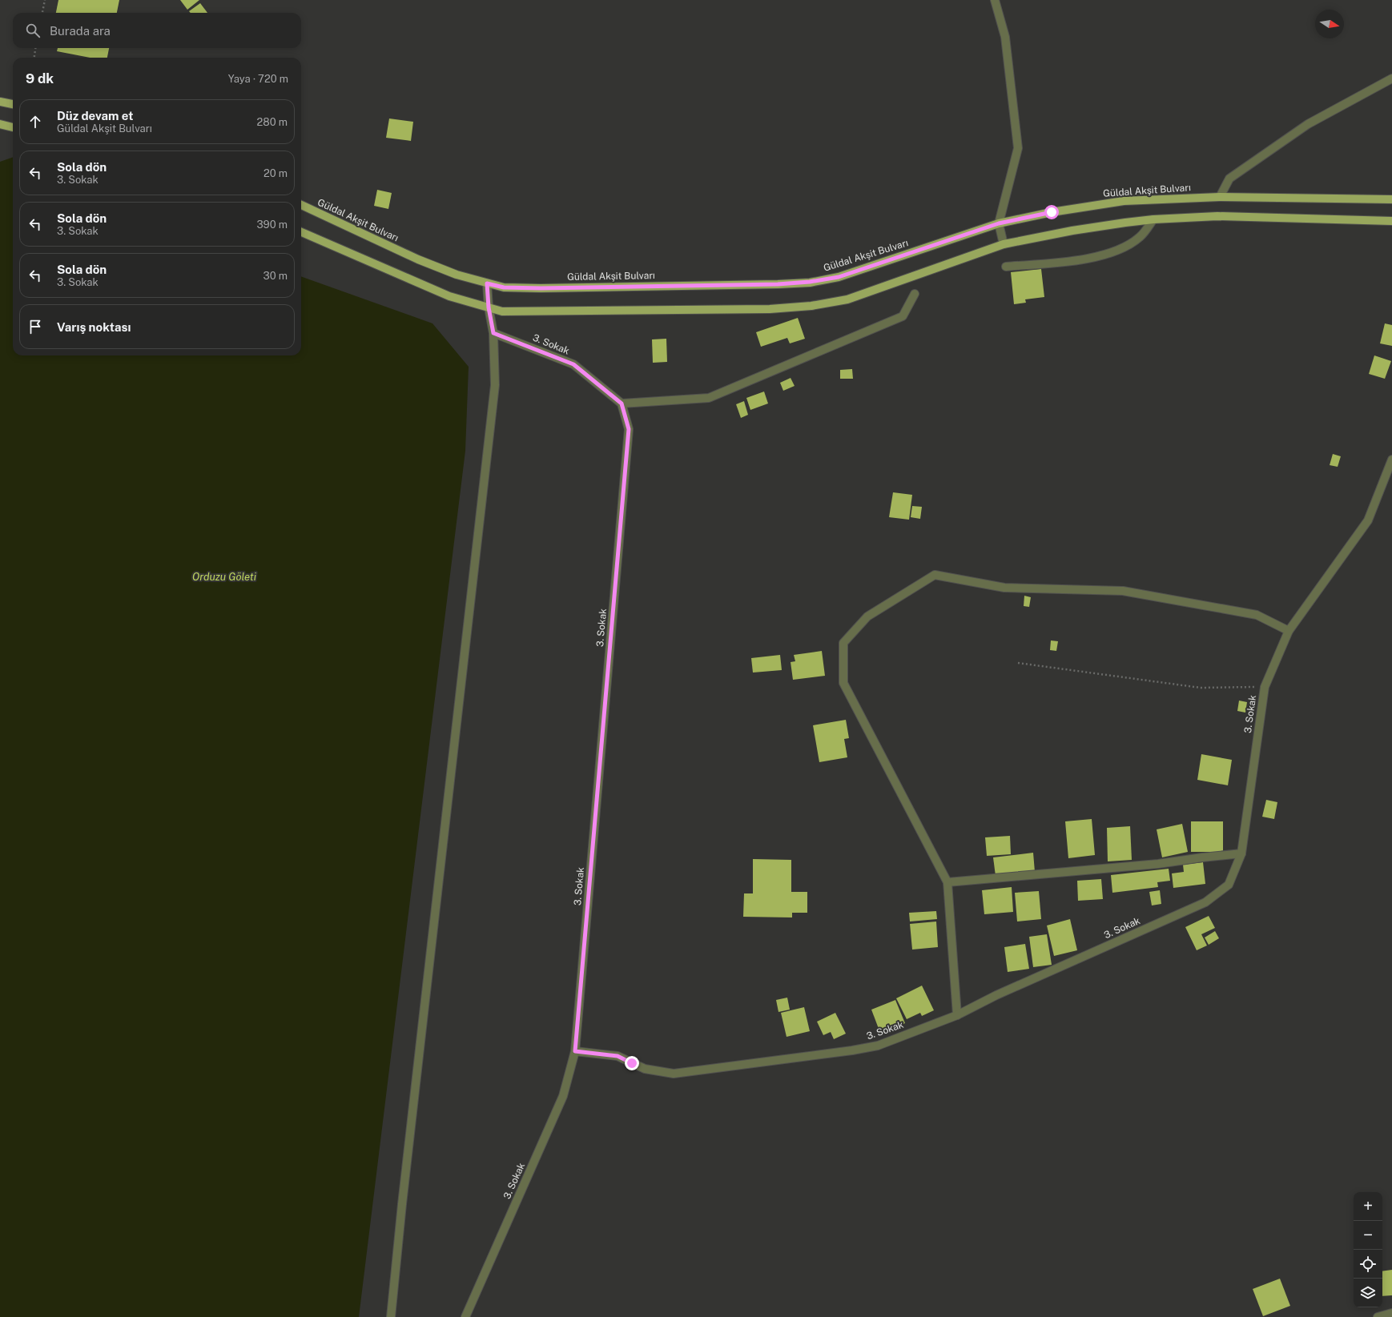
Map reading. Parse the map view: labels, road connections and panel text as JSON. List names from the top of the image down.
{
  "streets": {
    "main road": ["Güldal Akşit Bulvarı"],
    "street": ["3. Sokak"]
  },
  "water": ["Orduzu Göleti"],
  "north": "right",
  "page": {
    "search": "Burada ara",
    "heading": ["9 dk", "Yaya · 720 m"],
    "list": [
      ["Düz devam et", "Güldal Akşit Bulvarı", "280 m"],
      ["Sola dön", "3. Sokak", "20 m"],
      ["Sola dön", "3. Sokak", "390 m"],
      ["Sola dön", "3. Sokak", "30 m"],
      "Varış noktası"
    ],
    "map_buttons": ["+", "−"]
  }
}
